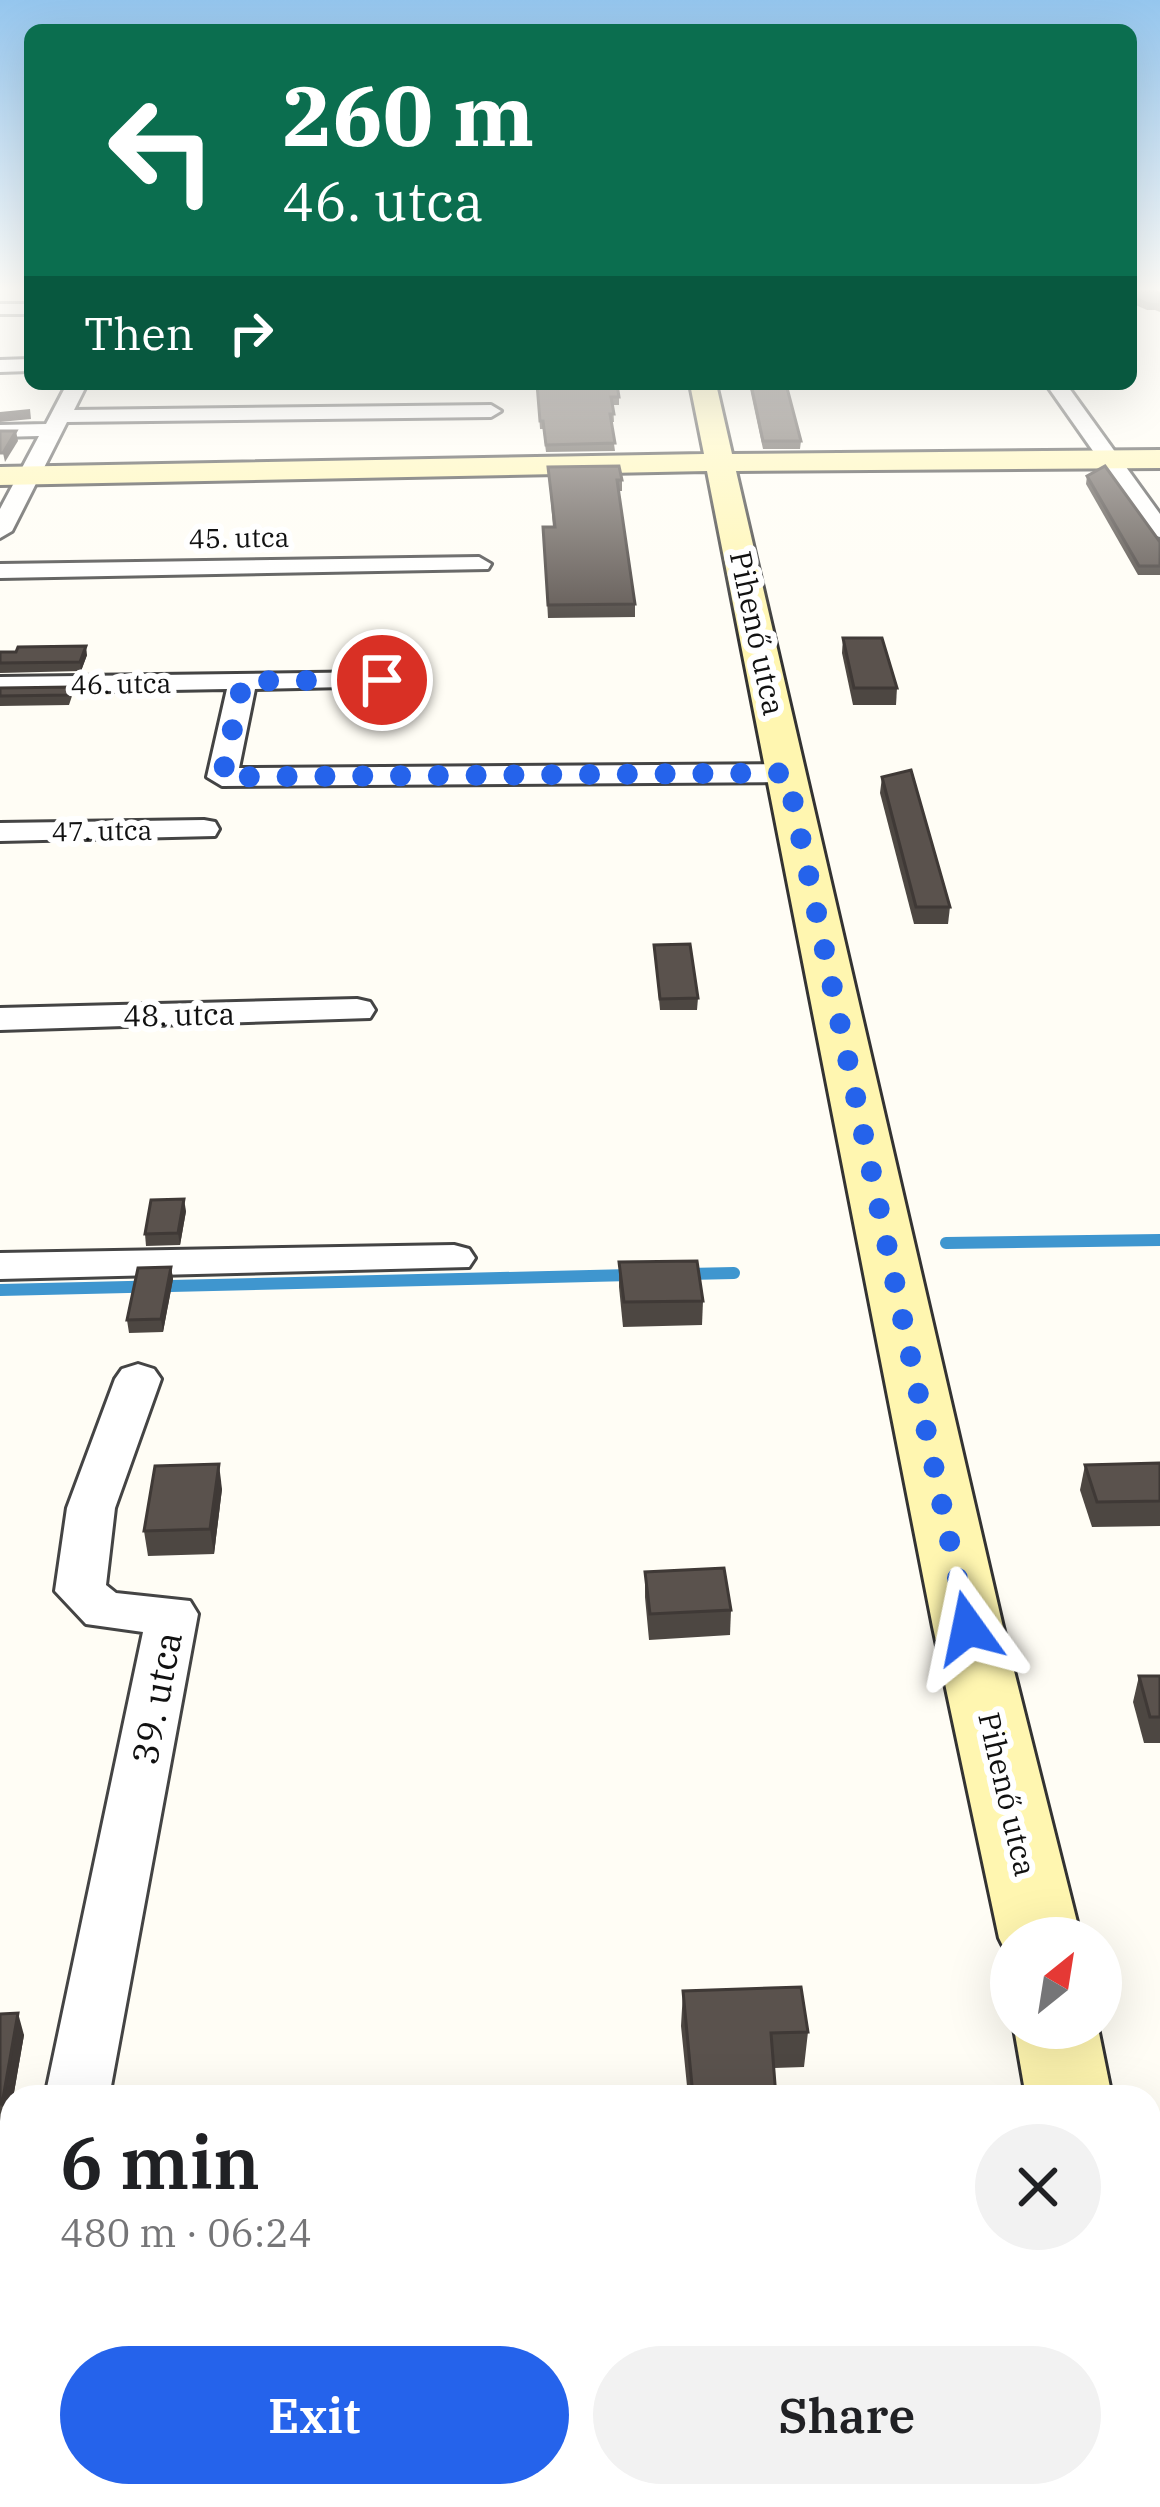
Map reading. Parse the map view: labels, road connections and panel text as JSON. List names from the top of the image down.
{
  "streets": {
    "street": [
      "45. utca",
      "Pihenő utca",
      "46. utca",
      "47. utca",
      "48. utca",
      "39. utca"
    ]
  },
  "north": "top right",
  "page": {
    "turn": ["260 m", "46. utca"],
    "then": "Then",
    "heading": ["6 min", "480 m · 06:24"],
    "buttons": ["Exit", "Share"]
  }
}
